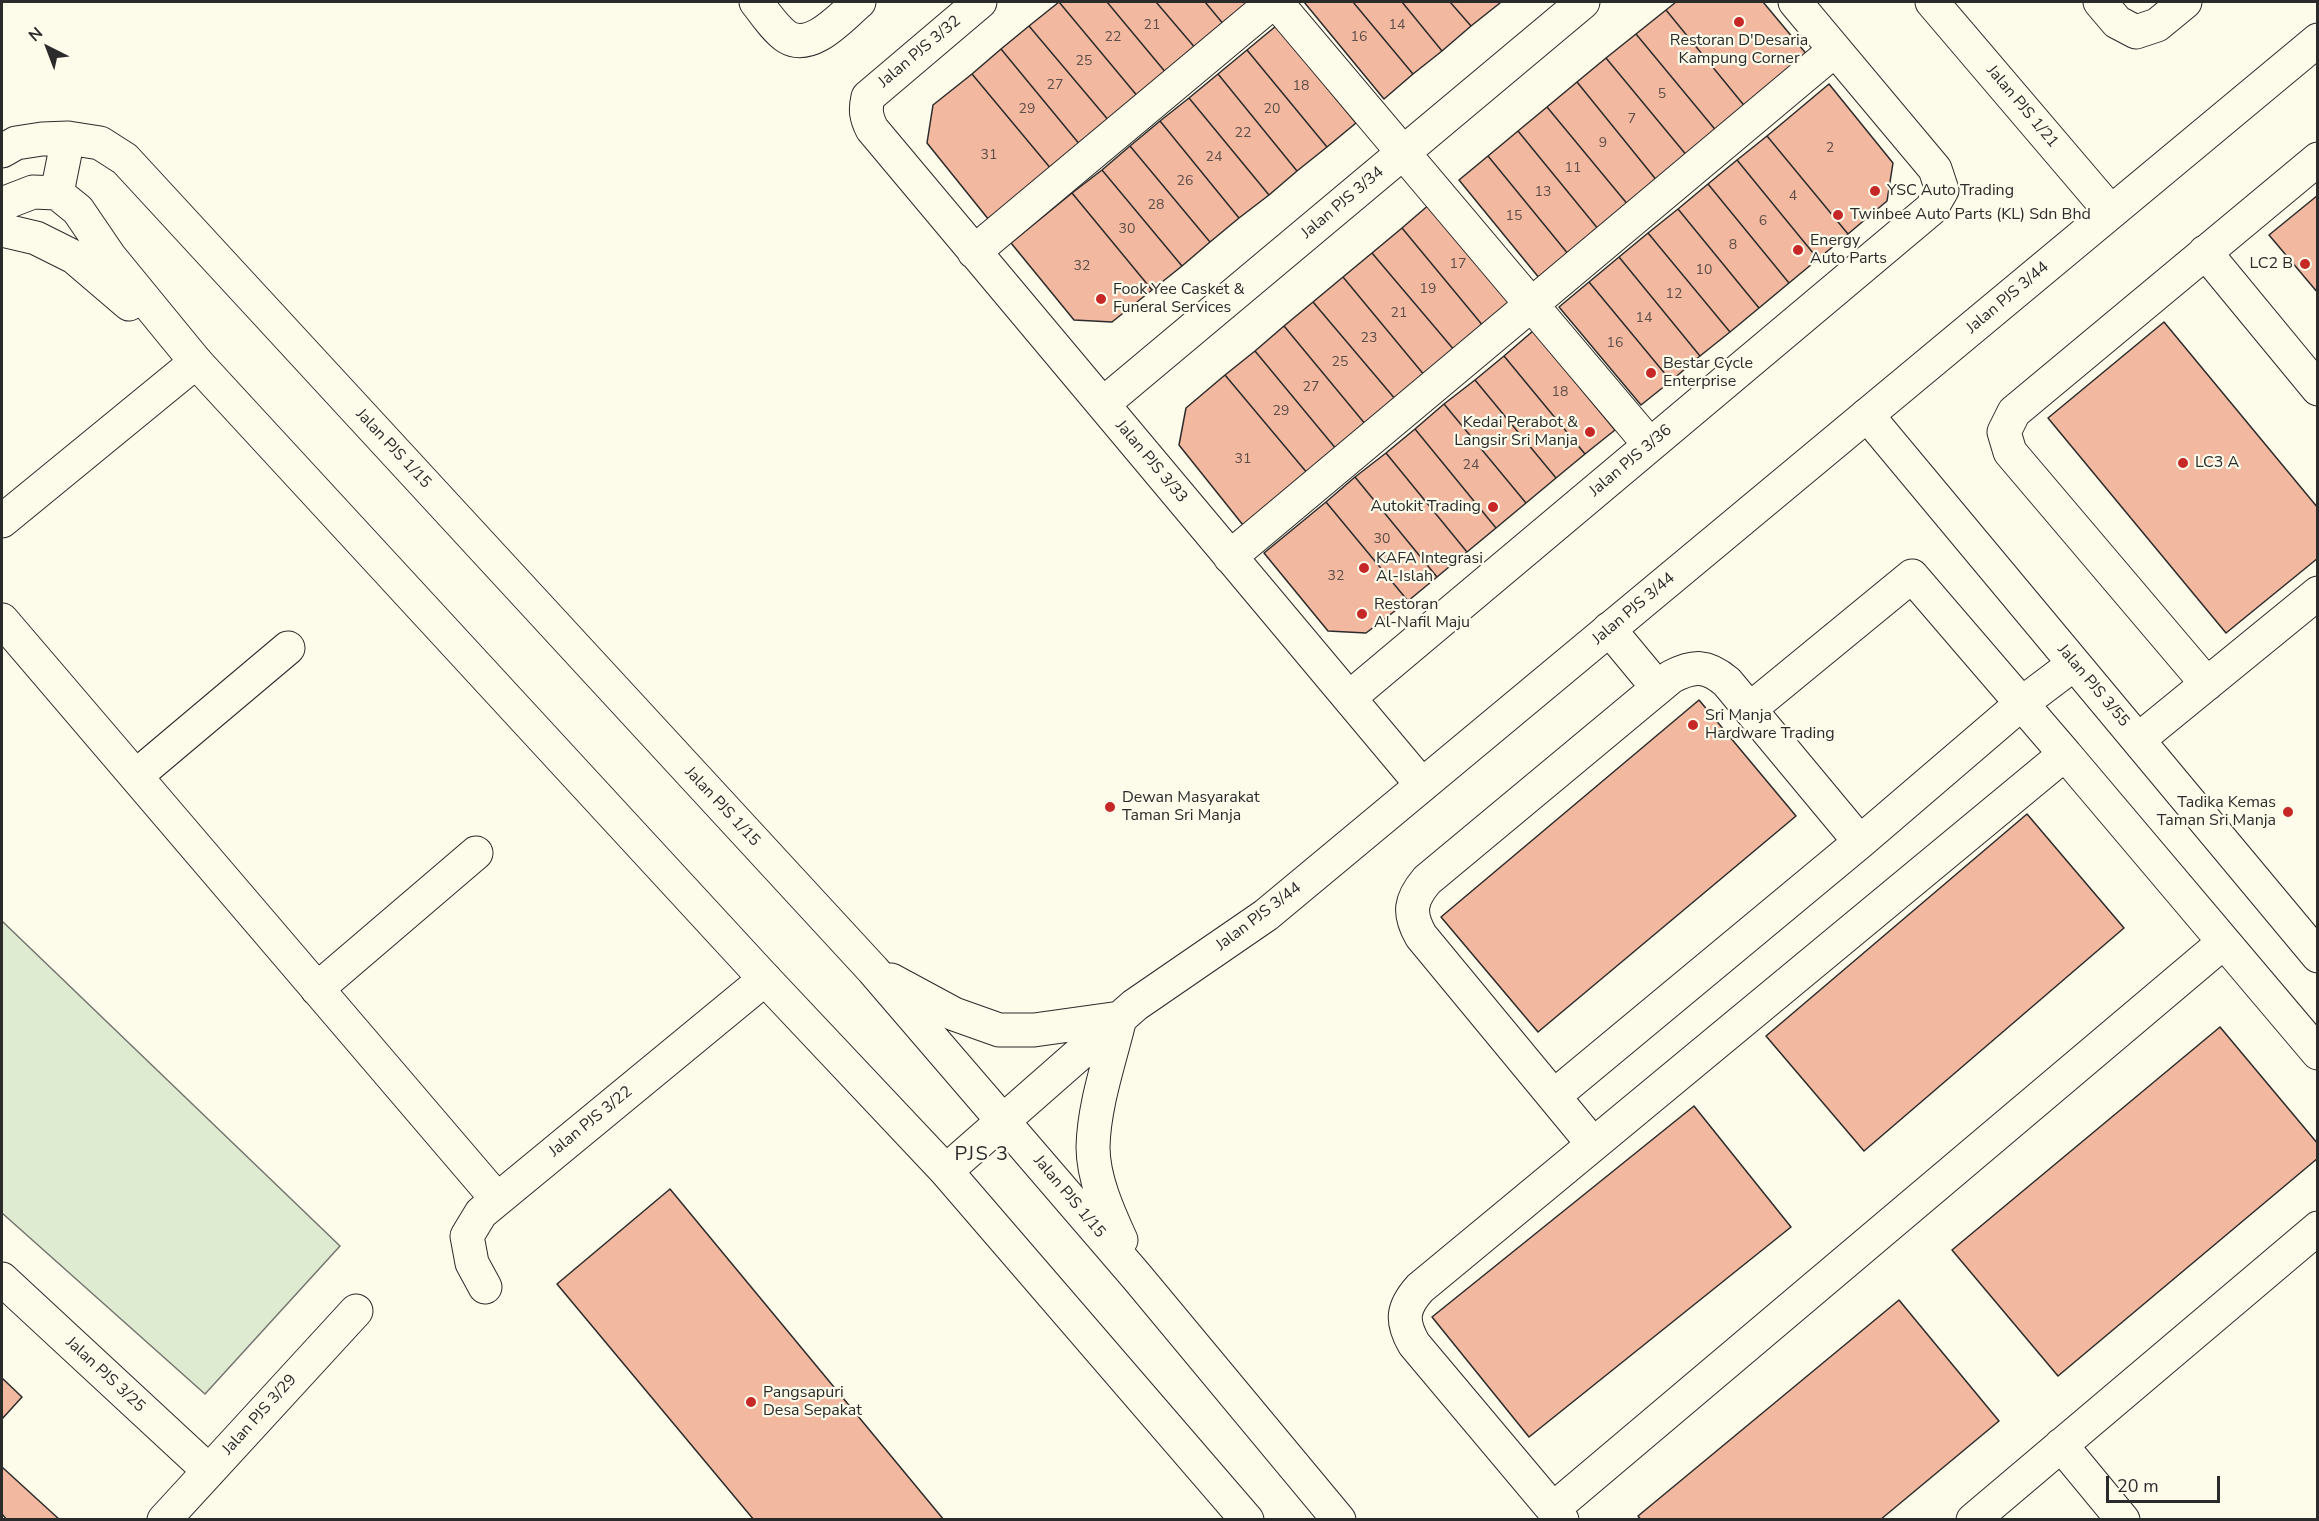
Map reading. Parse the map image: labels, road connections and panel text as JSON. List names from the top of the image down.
{
  "streets": {
    "street": [
      "Jalan PJS 3/32",
      "Jalan PJS 1/21",
      "Jalan PJS 3/34",
      "Jalan PJS 3/44",
      "Jalan PJS 1/15",
      "Jalan PJS 3/36",
      "Jalan PJS 3/33",
      "Jalan PJS 3/55",
      "Jalan PJS 3/22",
      "Jalan PJS 3/25",
      "Jalan PJS 3/29"
    ]
  },
  "crossings": [
    ["Jalan PJS 3/32", "Jalan PJS 3/33"],
    ["Jalan PJS 1/21", "Jalan PJS 3/44"],
    ["Jalan PJS 3/34", "Jalan PJS 3/33"],
    ["Jalan PJS 3/44", "Jalan PJS 1/15"],
    ["Jalan PJS 3/44", "Jalan PJS 3/33"],
    ["Jalan PJS 3/44", "Jalan PJS 3/55"],
    ["Jalan PJS 3/36", "Jalan PJS 3/33"],
    ["Jalan PJS 3/25", "Jalan PJS 3/29"]
  ],
  "districts": ["PJS 3"],
  "places": [
    "Restoran D'Desaria Kampung Corner",
    "YSC Auto Trading",
    "Twinbee Auto Parts (KL) Sdn Bhd",
    "Energy Auto Parts",
    "LC2 B",
    "Fook Yee Casket & Funeral Services",
    "Bestar Cycle Enterprise",
    "Kedai Perabot & Langsir Sri Manja",
    "LC3 A",
    "Autokit Trading",
    "KAFA Integrasi Al-Islah",
    "Restoran Al-Nafil Maju",
    "Sri Manja Hardware Trading",
    "Dewan Masyarakat Taman Sri Manja",
    "Tadika Kemas Taman Sri Manja",
    "Pangsapuri Desa Sepakat"
  ],
  "house_numbers": [
    "21",
    "14",
    "22",
    "16",
    "25",
    "27",
    "18",
    "5",
    "29",
    "20",
    "7",
    "22",
    "9",
    "2",
    "31",
    "24",
    "11",
    "26",
    "13",
    "4",
    "28",
    "15",
    "6",
    "30",
    "8",
    "17",
    "32",
    "10",
    "19",
    "12",
    "21",
    "14",
    "23",
    "16",
    "25",
    "27",
    "18",
    "29",
    "31",
    "24",
    "30",
    "32"
  ],
  "scale_bar": "20 m",
  "north": "top left"
}
